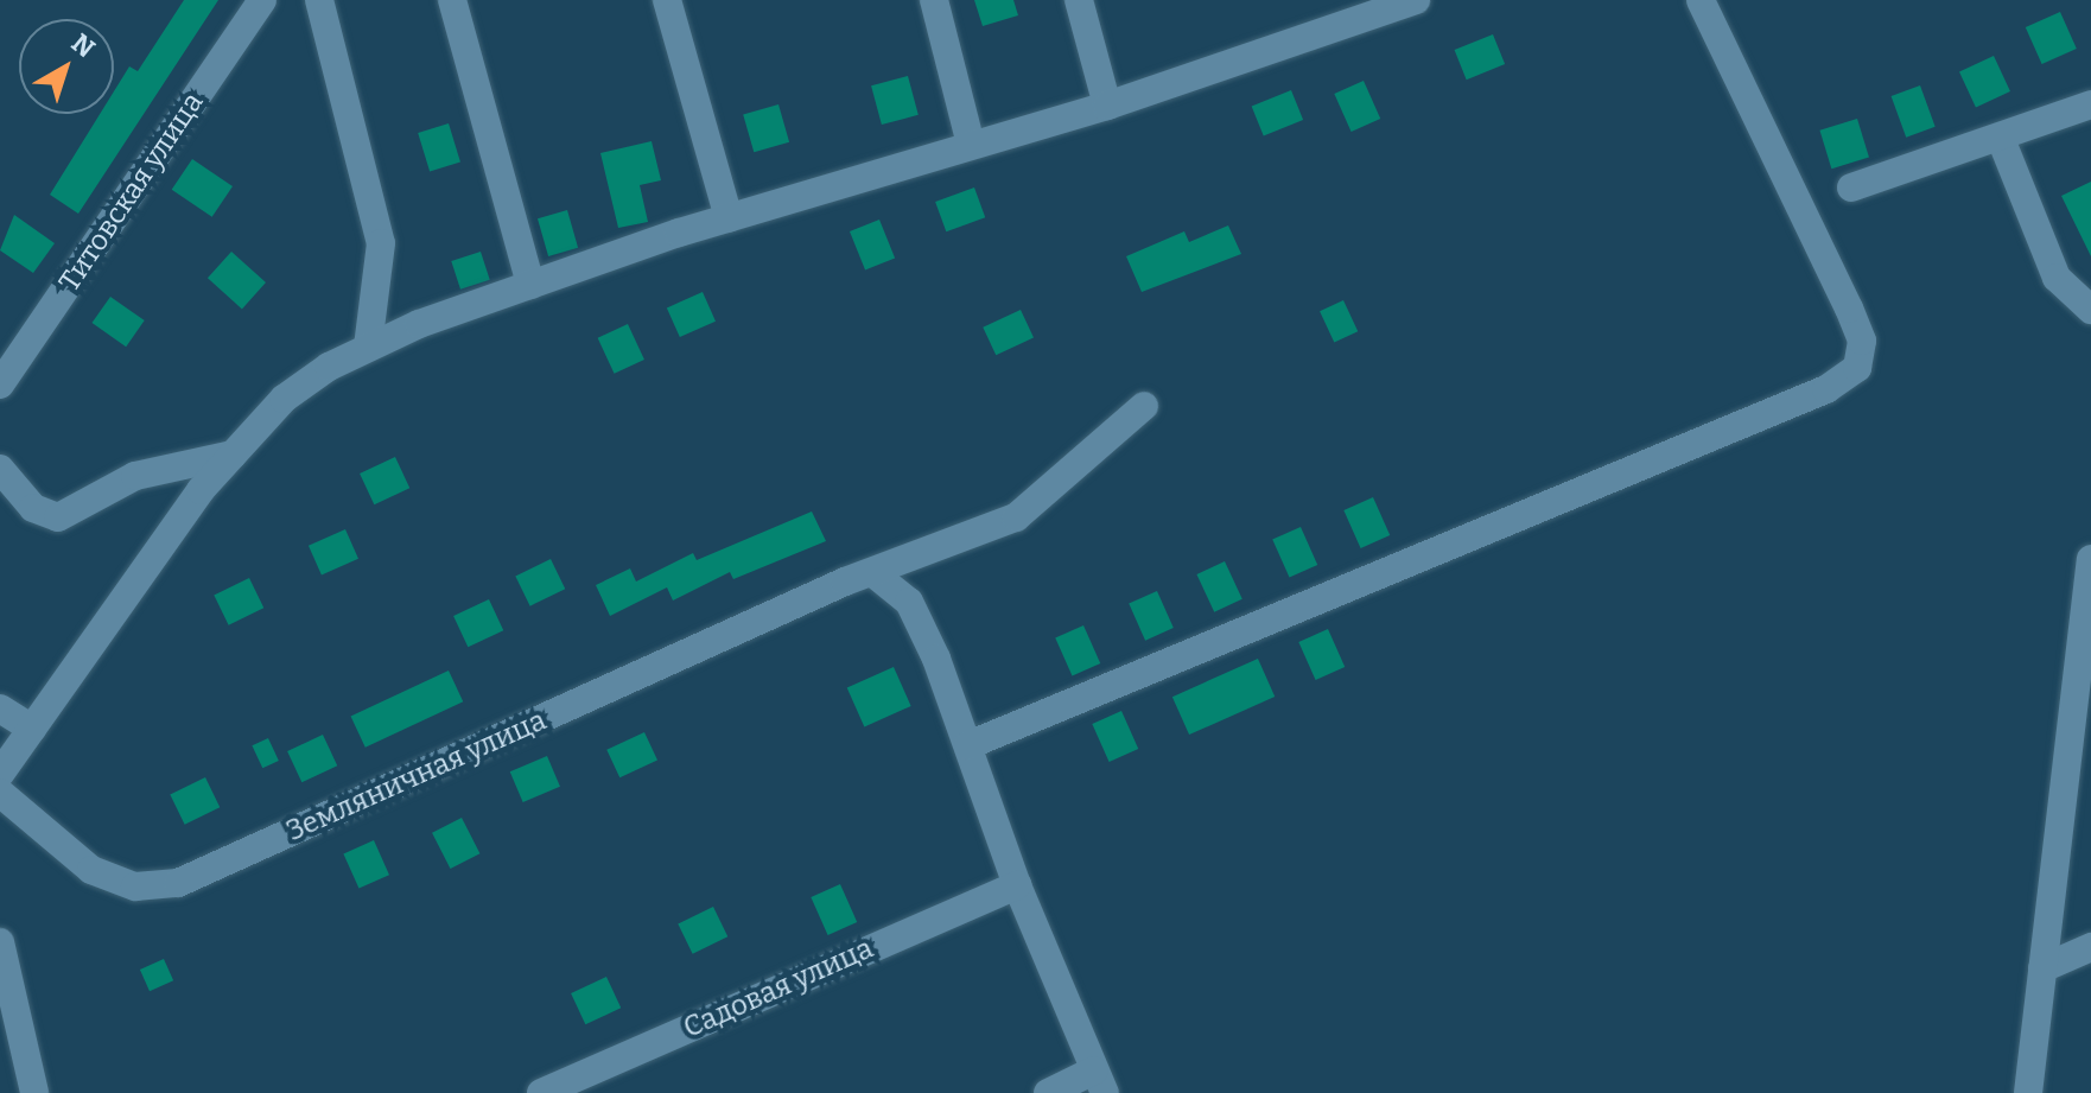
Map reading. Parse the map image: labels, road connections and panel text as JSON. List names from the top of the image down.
{
  "streets": {
    "street": ["Титовская улица", "Земляничная улица", "Садовая улица"]
  },
  "north": "top right"
}
